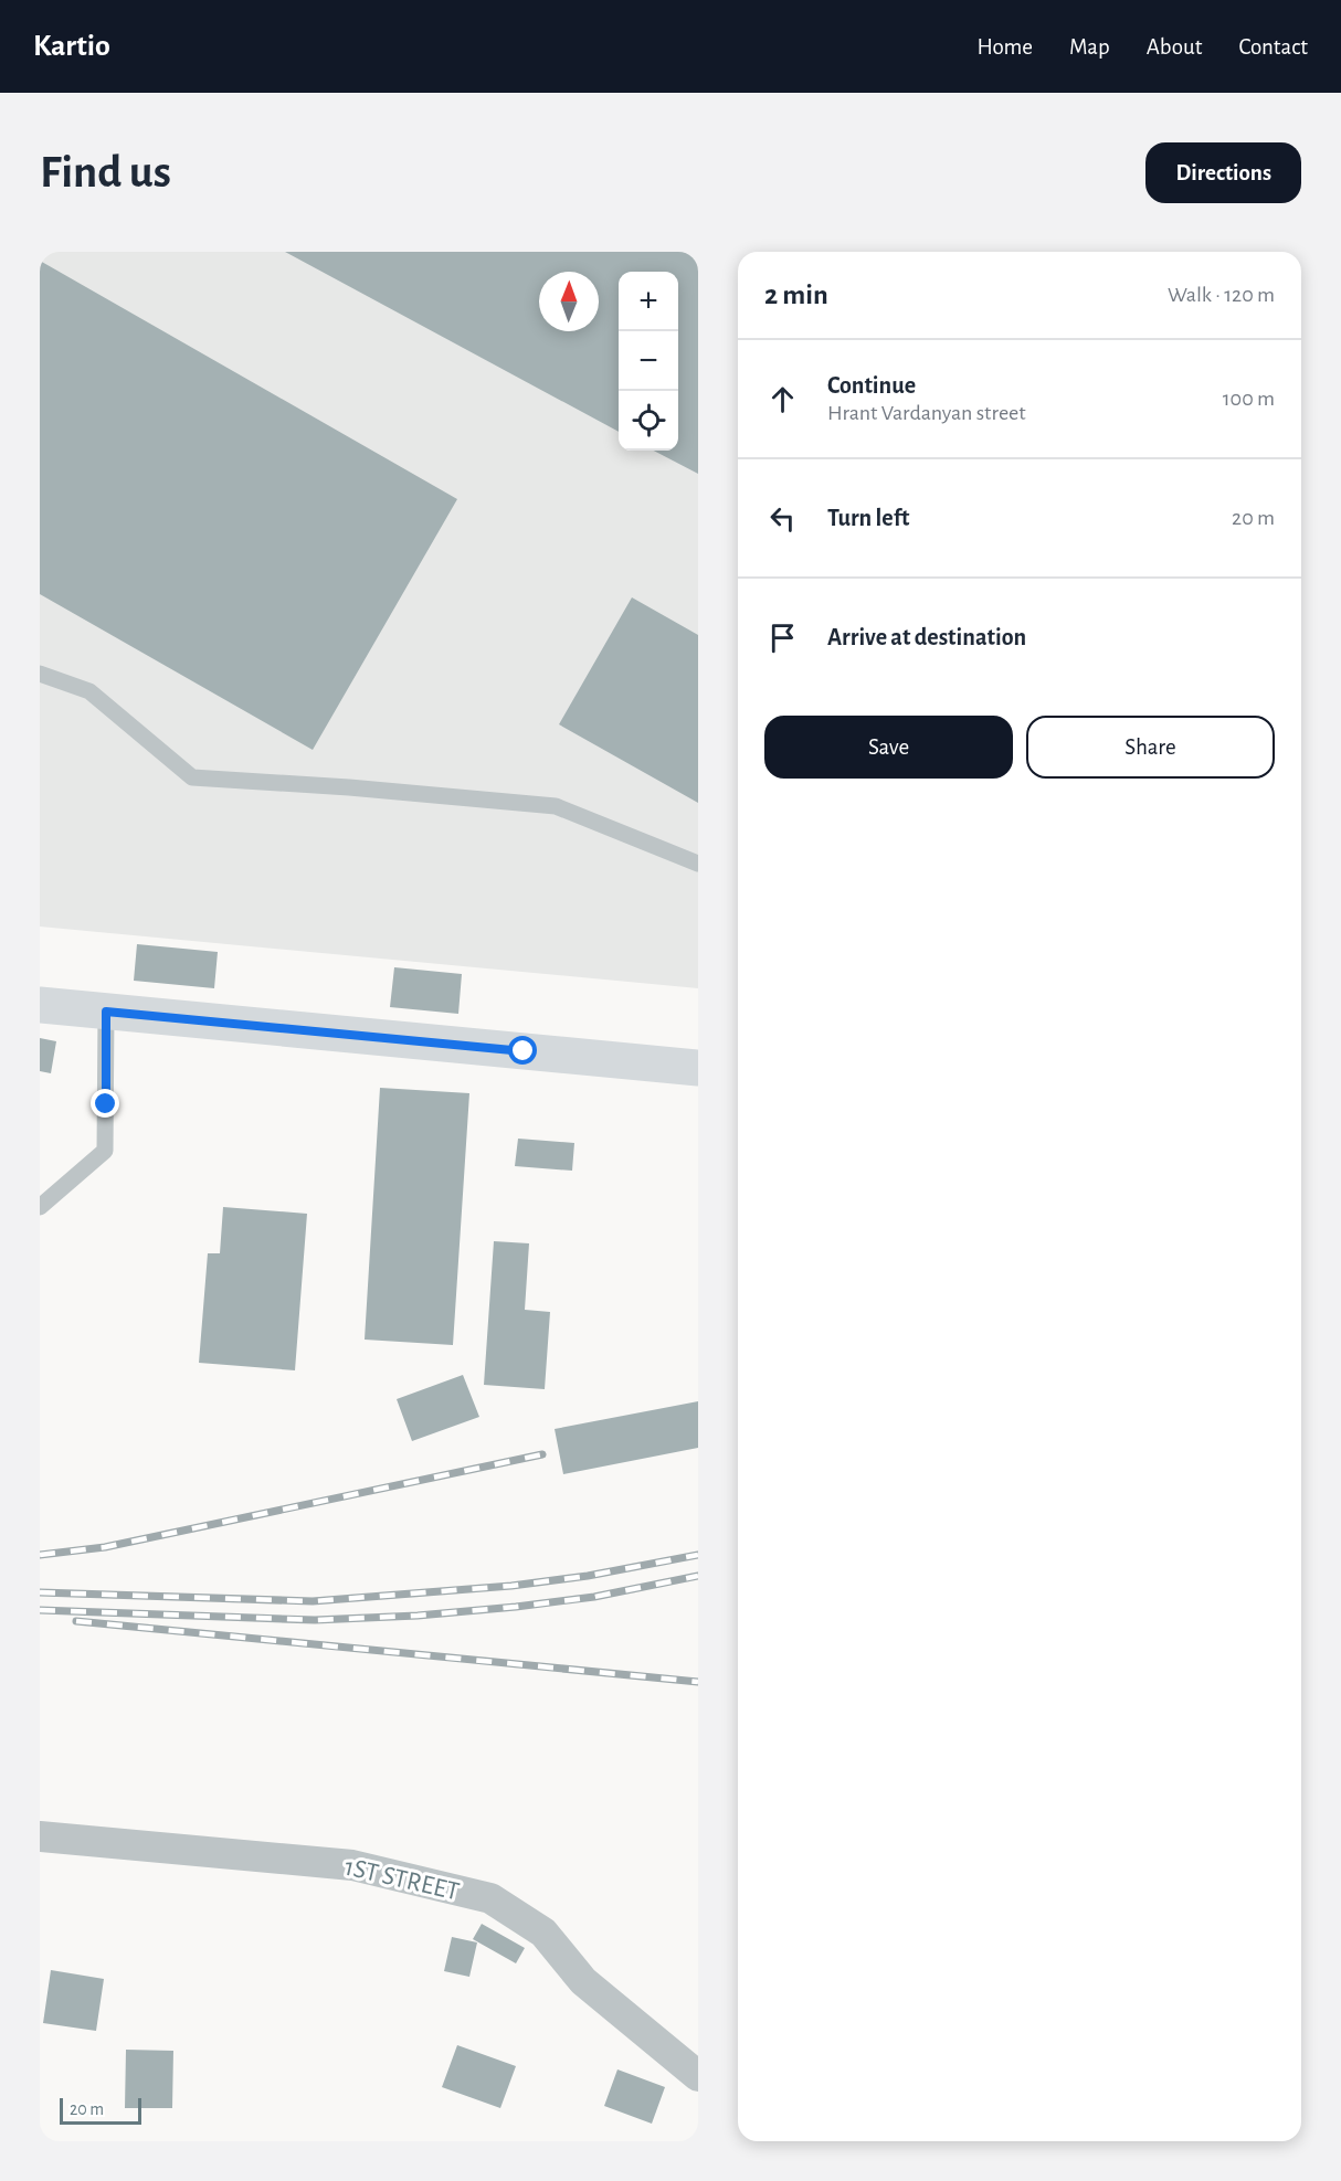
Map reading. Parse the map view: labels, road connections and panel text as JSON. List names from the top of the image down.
{
  "streets": {
    "street": ["1ST STREET"]
  },
  "scale_bar": "20 m",
  "north": "top",
  "page": {
    "header": "Kartio",
    "nav": [
      "Home",
      "Map",
      "About",
      "Contact"
    ],
    "buttons": [
      "Directions",
      ["Save", "Share"]
    ],
    "title": "Find us",
    "heading": ["2 min", "Walk · 120 m"],
    "map_buttons": ["+", "−"],
    "list": [
      ["Continue", "Hrant Vardanyan street", "100 m"],
      ["Turn left", "20 m"],
      "Arrive at destination"
    ],
    "scale": "20 m"
  }
}
